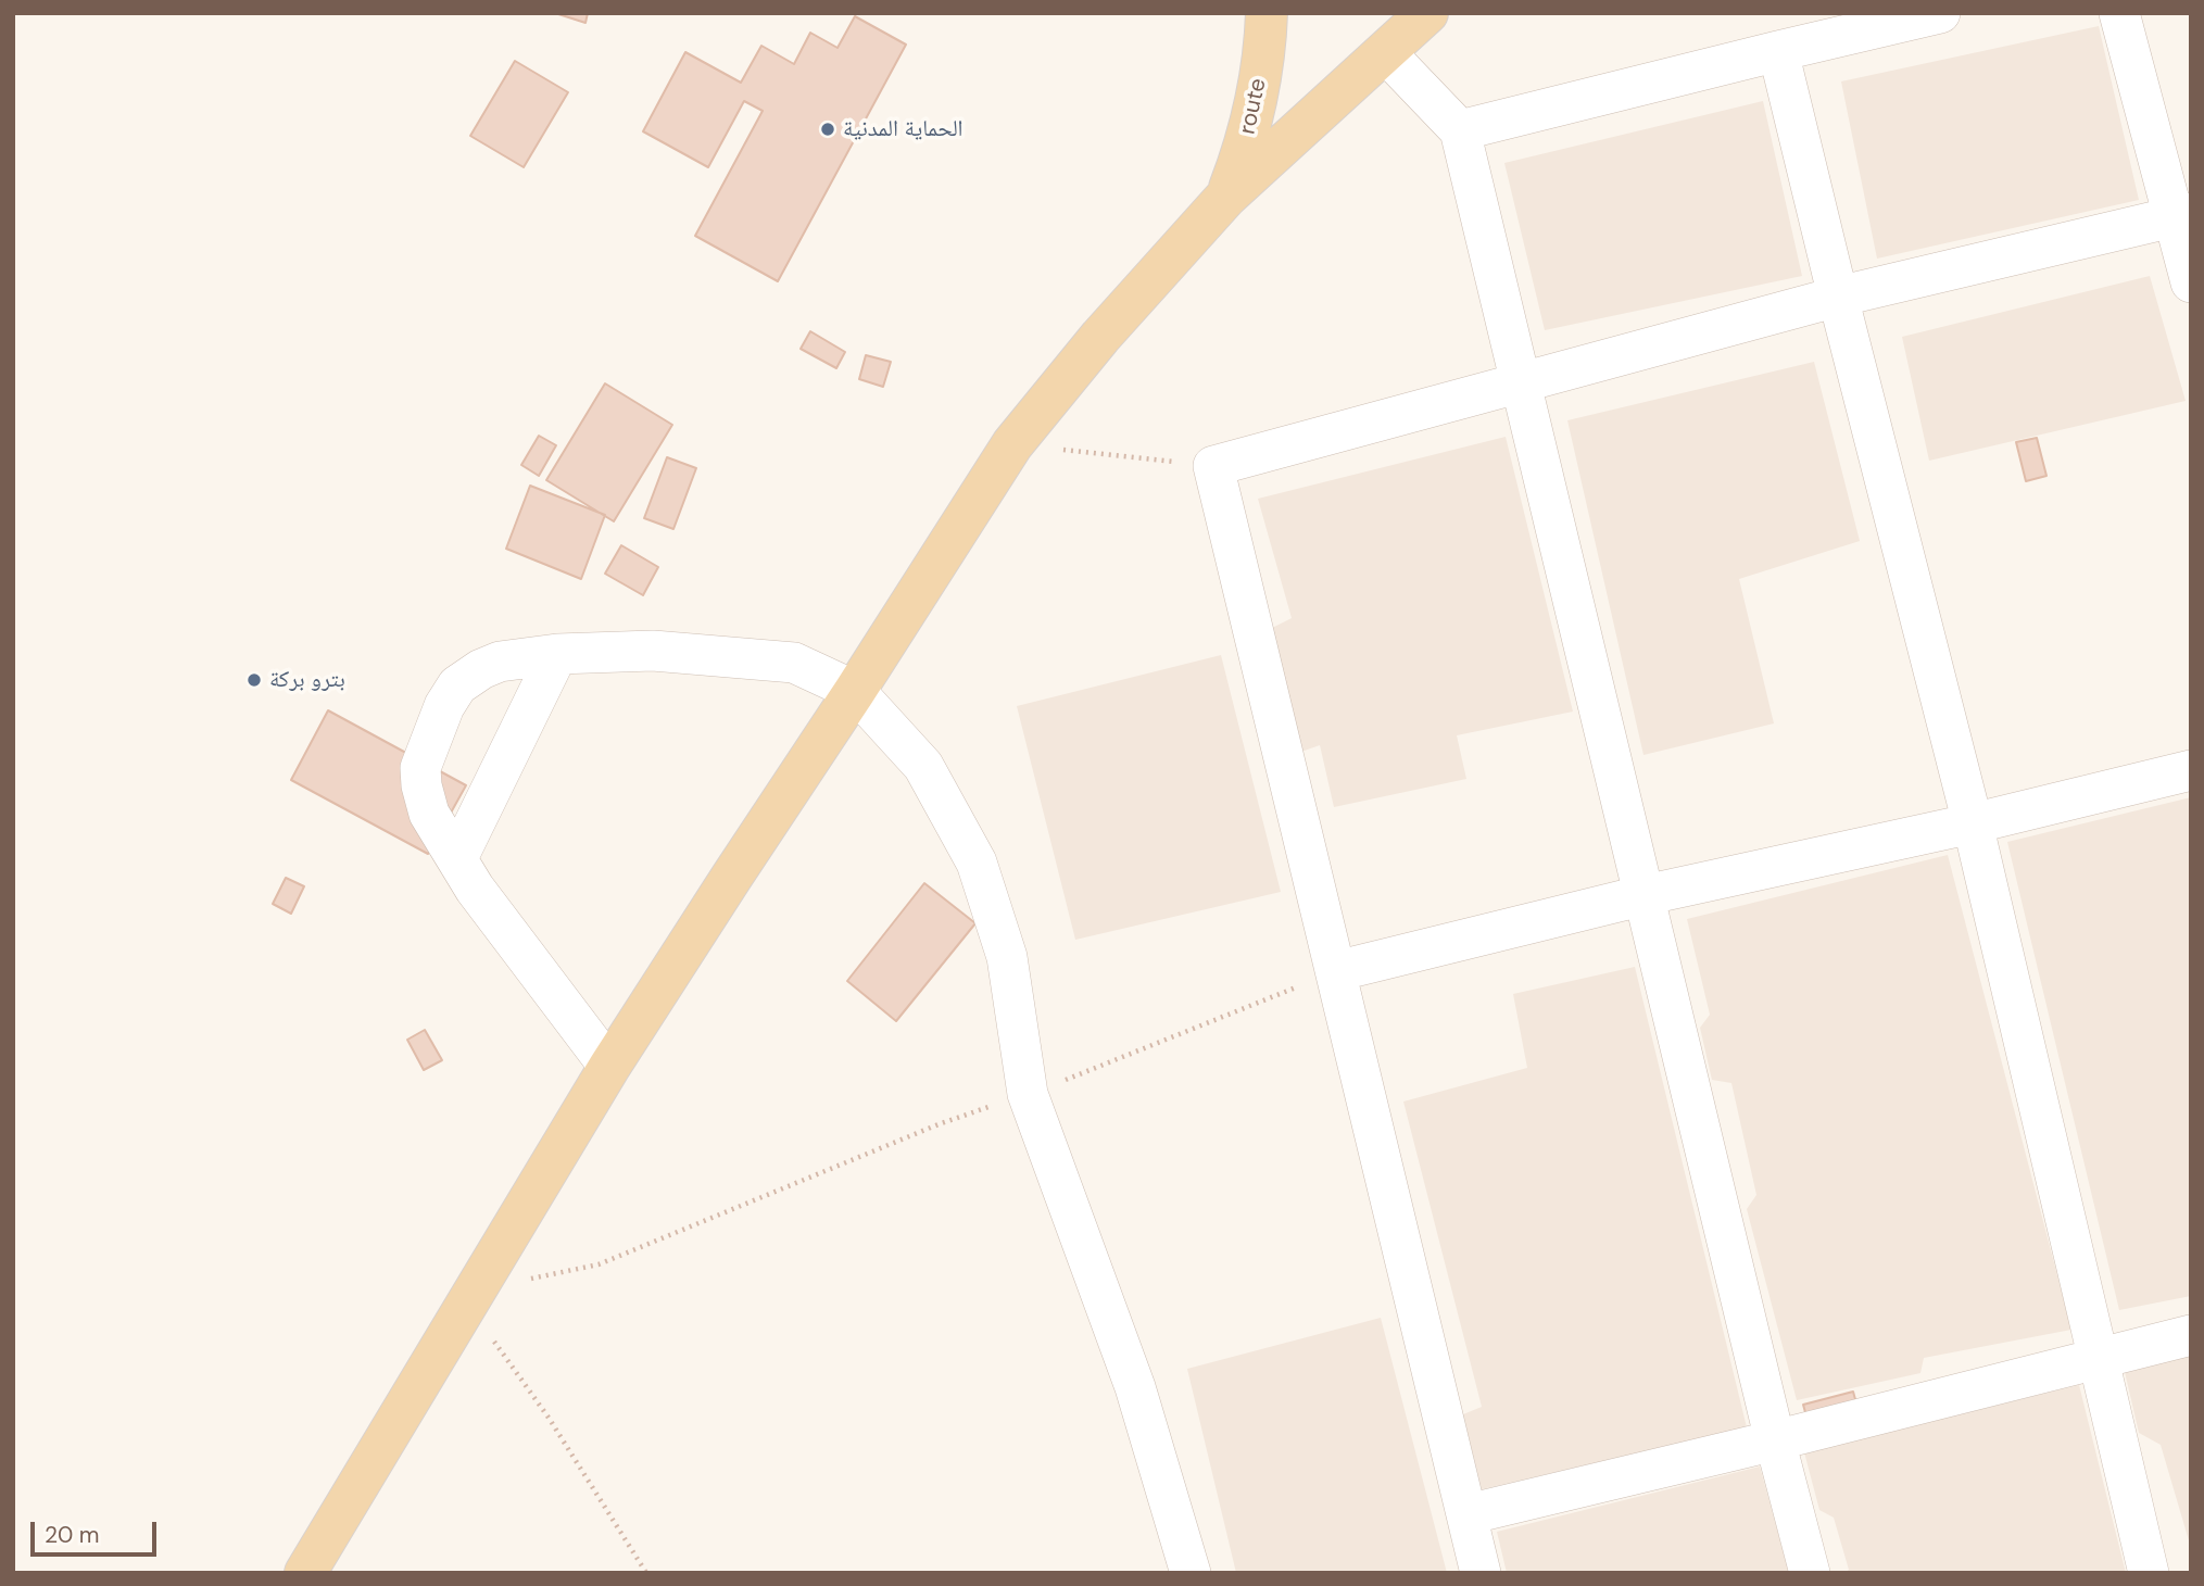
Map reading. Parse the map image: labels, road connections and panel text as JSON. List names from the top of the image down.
{
  "streets": {
    "main road": ["route"]
  },
  "places": ["الحماية المدنية", "بترو بركة"],
  "scale_bar": "20 m"
}
